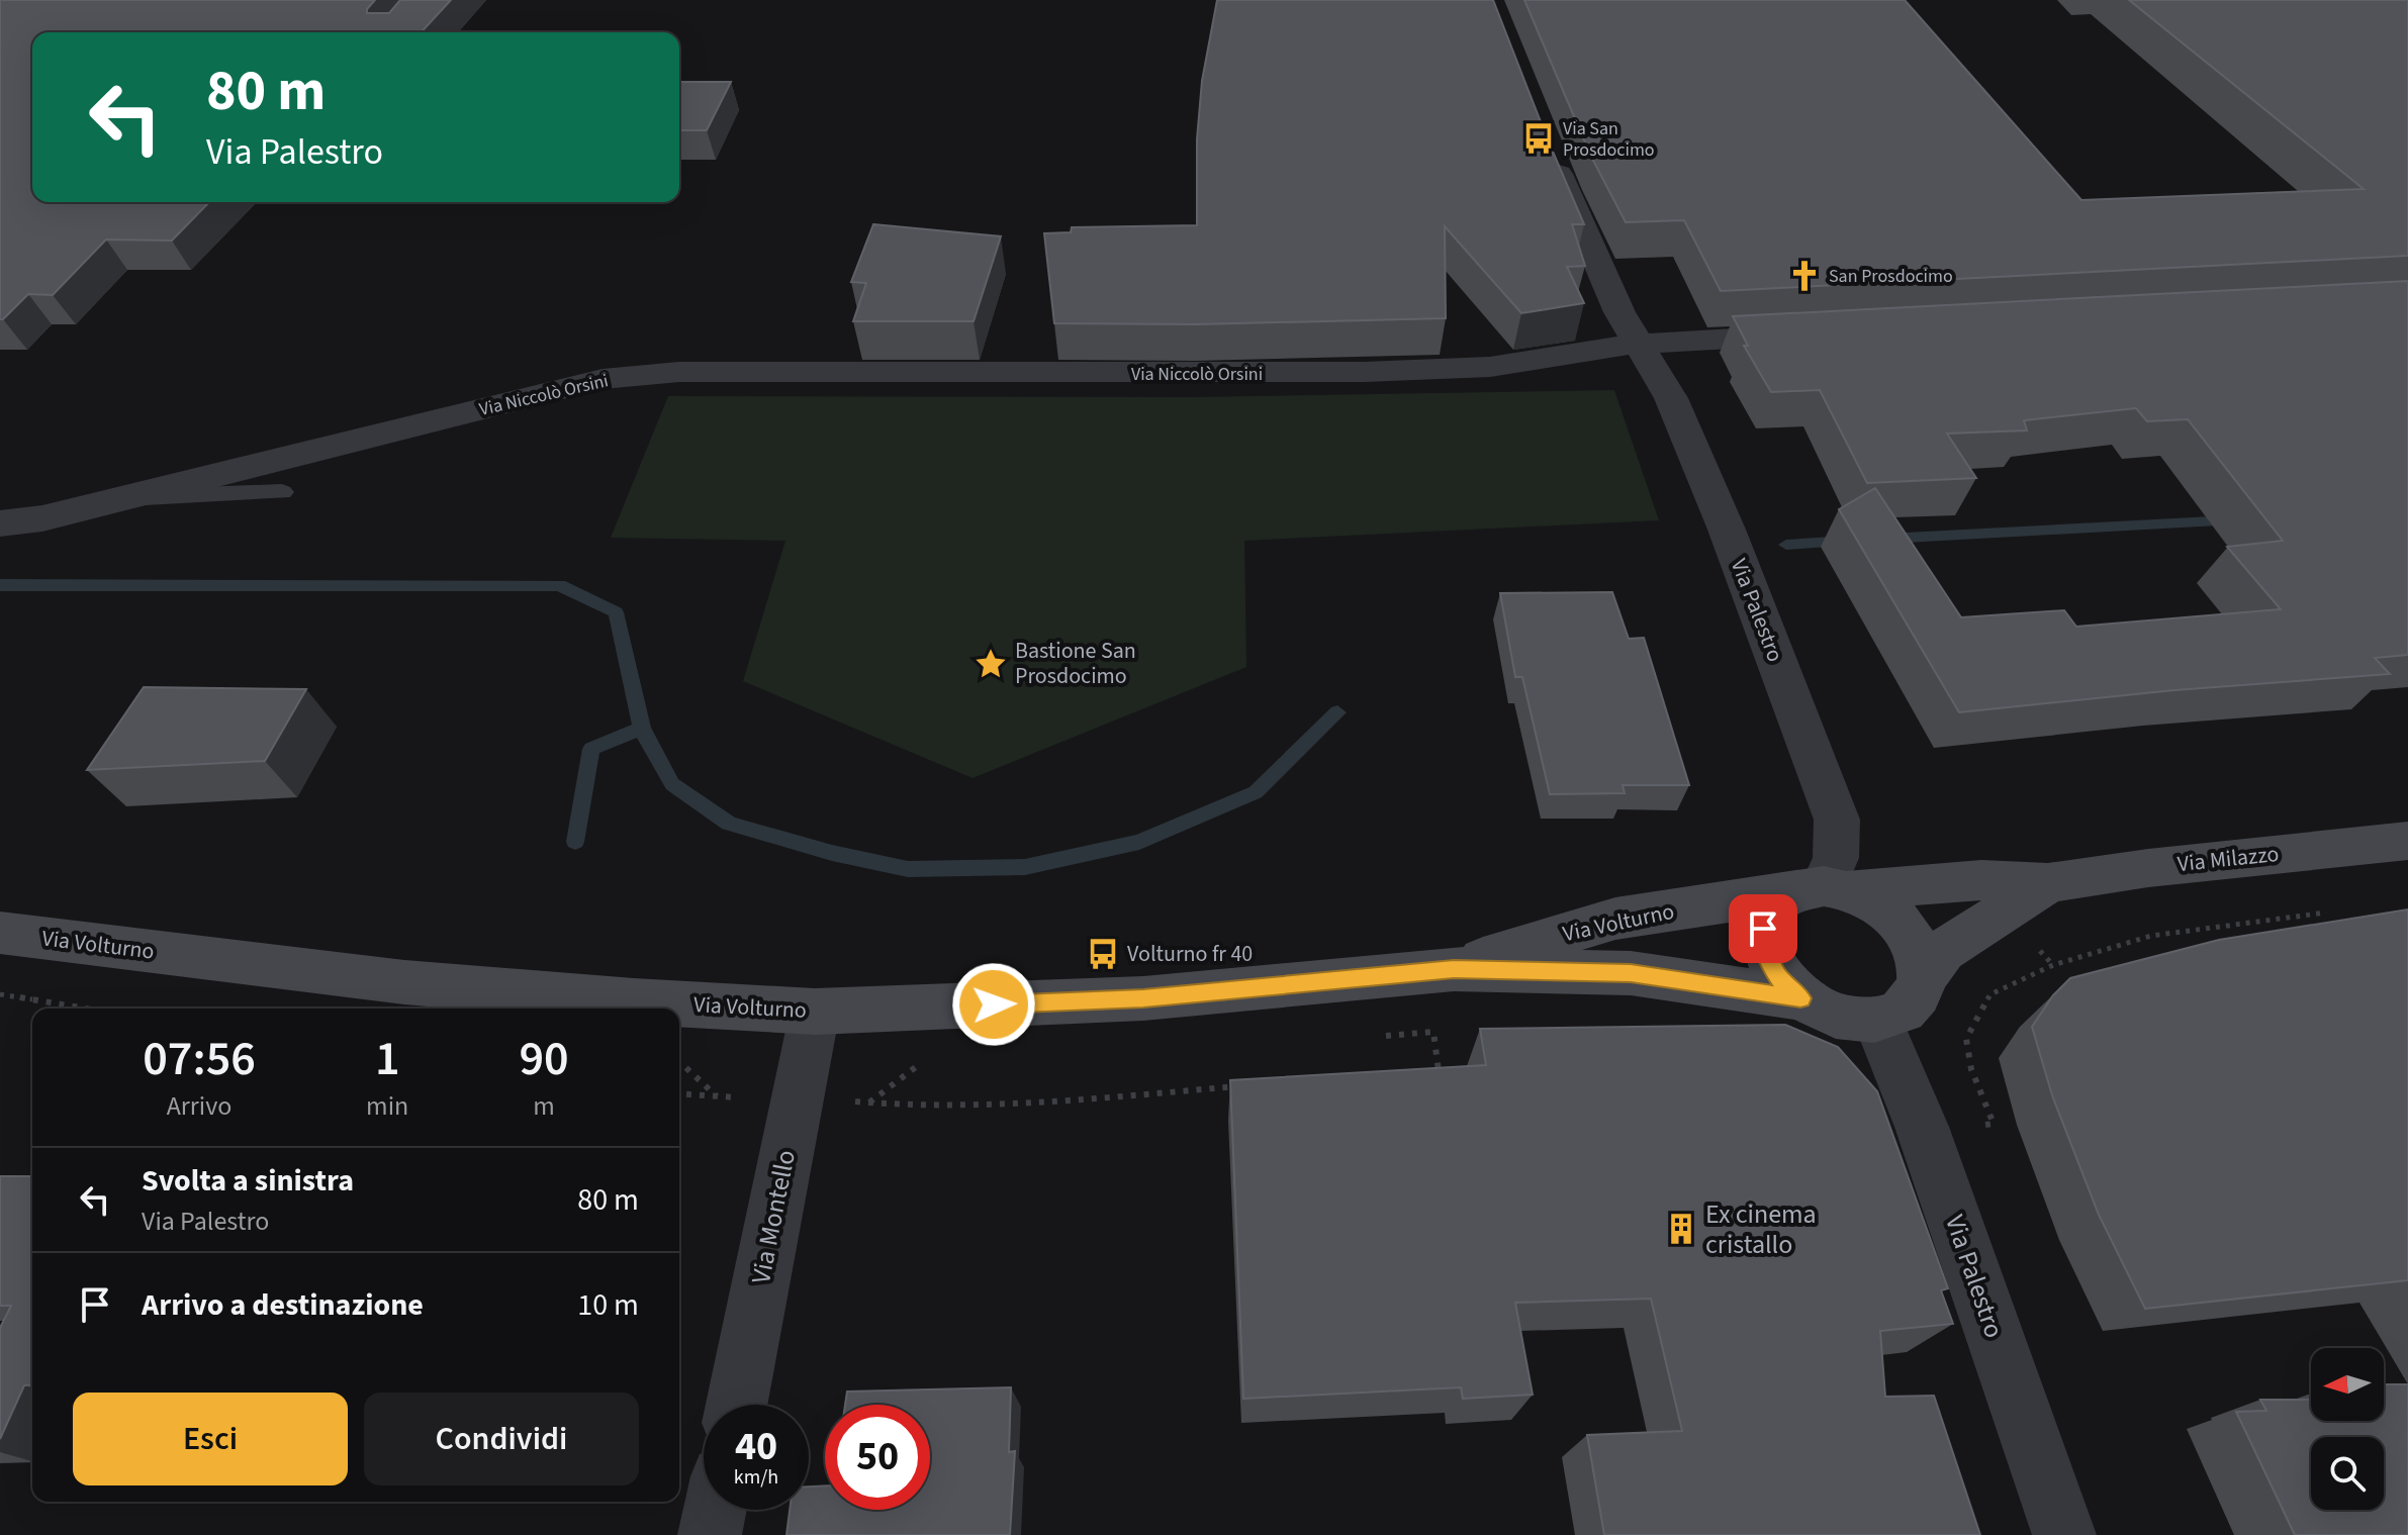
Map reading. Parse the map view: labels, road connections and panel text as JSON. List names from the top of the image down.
{
  "streets": {
    "main road": ["Via Palestro", "Via Milazzo", "Via Volturno"],
    "street": ["Via Niccolò Orsini", "Via Montello"]
  },
  "crossings": [
    ["Via Niccolò Orsini", "Via Palestro"],
    ["Via Palestro", "Via Milazzo"],
    ["Via Palestro", "Via Volturno"],
    ["Via Milazzo", "Via Volturno"],
    ["Via Volturno", "Via Montello"]
  ],
  "places": {
    "bus stop": ["Via San Prosdocimo", "Volturno fr 40"],
    "church": ["San Prosdocimo"],
    "place": ["Bastione San Prosdocimo"],
    "building": ["Ex cinema cristallo"]
  },
  "north": "left",
  "page": {
    "turn": ["80 m", "Via Palestro"],
    "eta": [
      "07:56",
      "Arrivo",
      "1",
      "min",
      "90",
      "m"
    ],
    "list": [
      {
        "name": "Svolta a sinistra",
        "note": "Via Palestro",
        "value": "80 m"
      },
      {
        "name": "Arrivo a destinazione",
        "value": "10 m"
      }
    ],
    "buttons": ["Esci", "Condividi"],
    "speed": "40 km/h",
    "limit": "50"
  }
}
